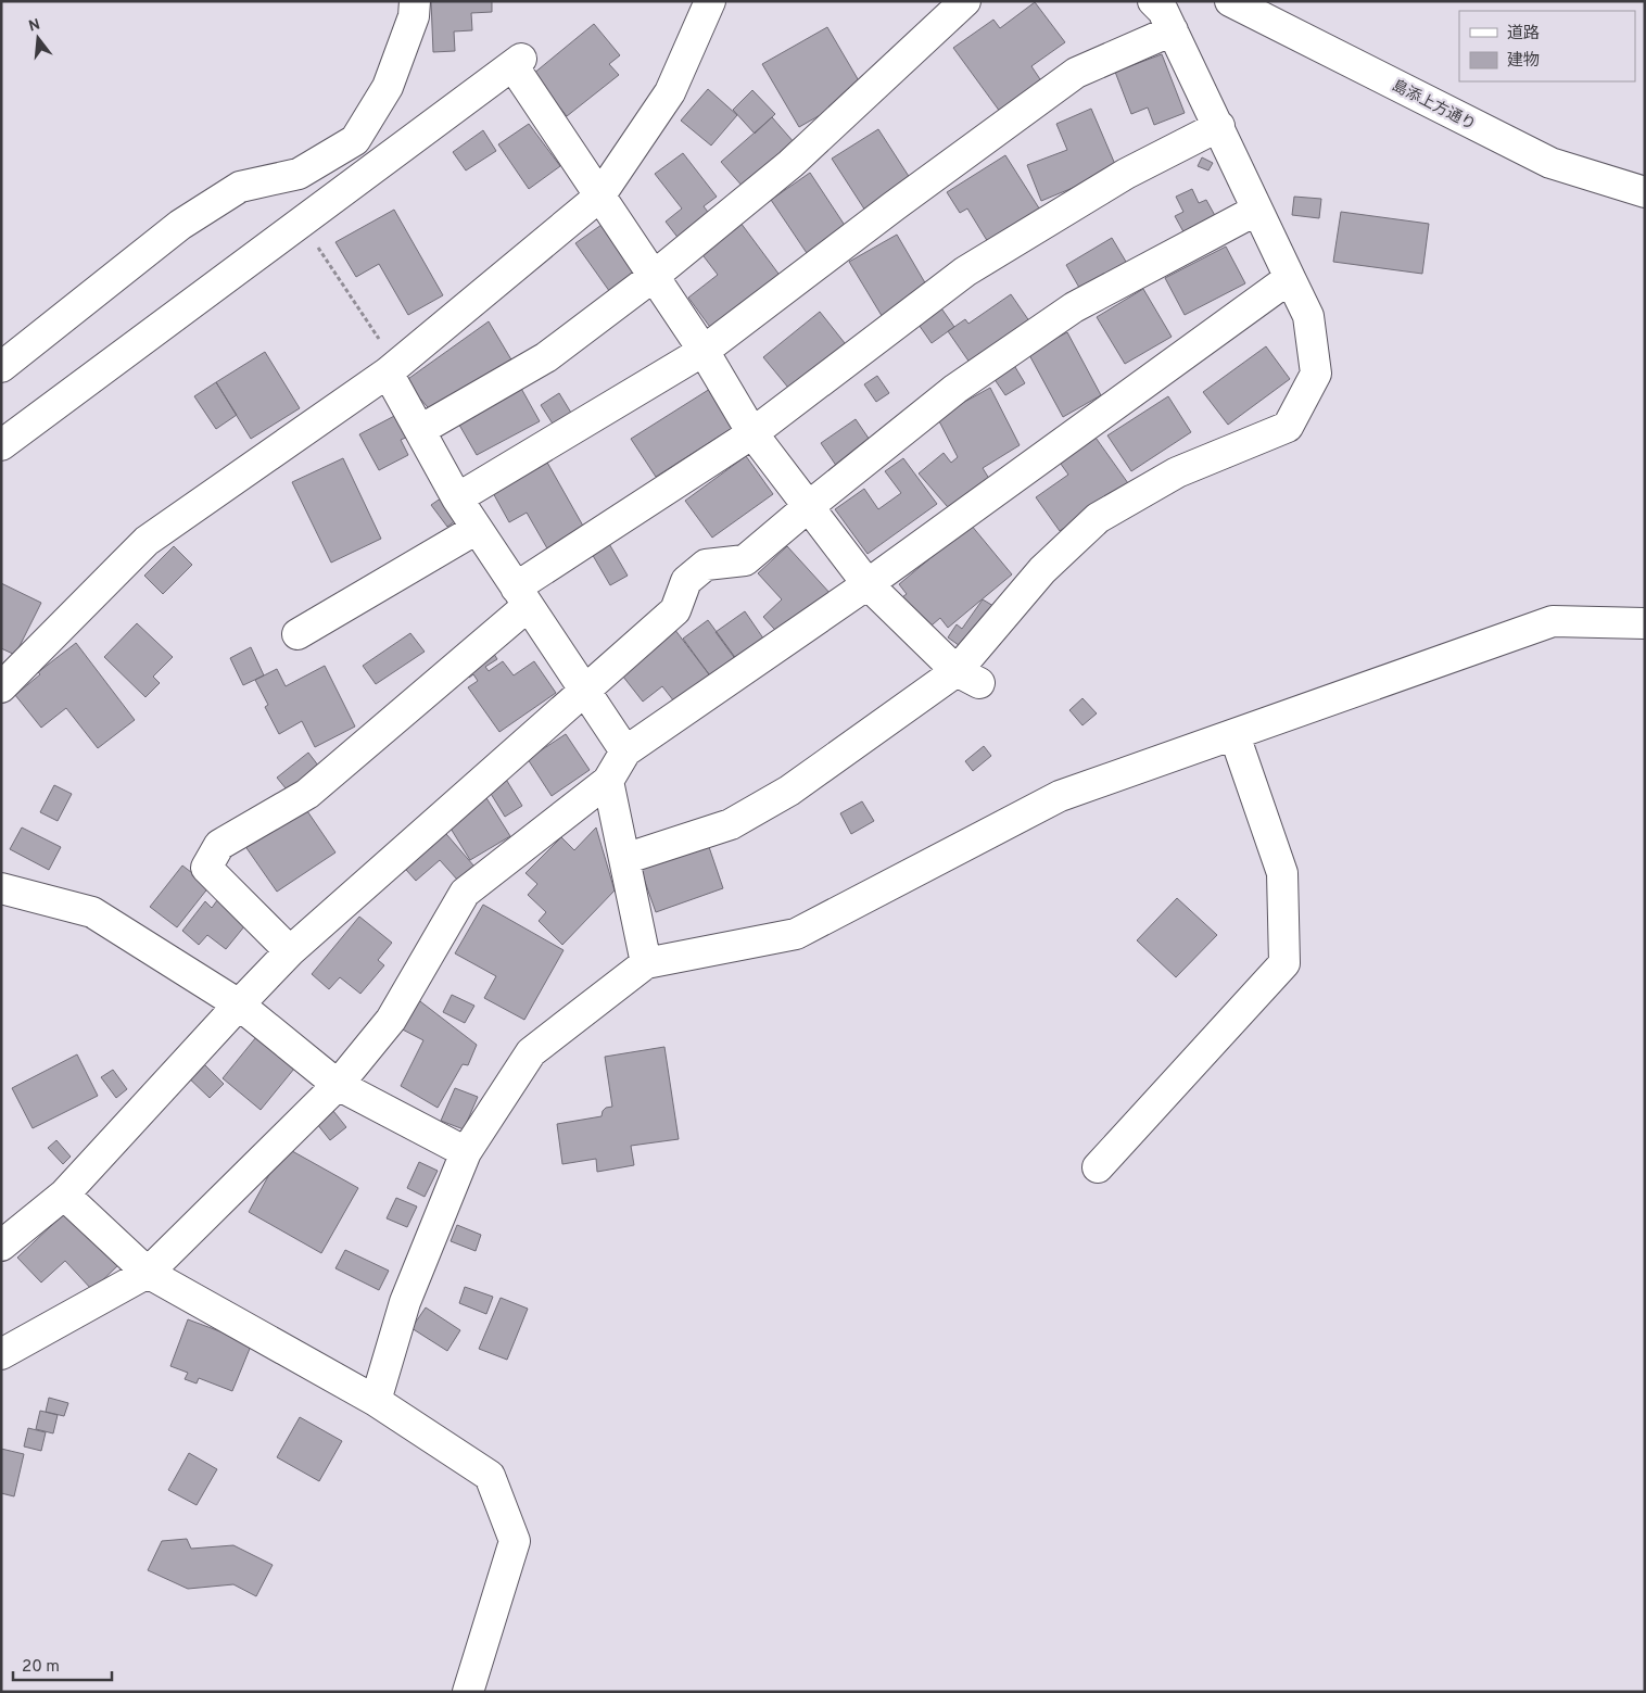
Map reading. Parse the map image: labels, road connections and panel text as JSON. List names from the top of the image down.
{
  "streets": {
    "street": ["島添上方通り"]
  },
  "legend": ["道路", "建物"],
  "scale_bar": "20 m",
  "north": "top"
}
